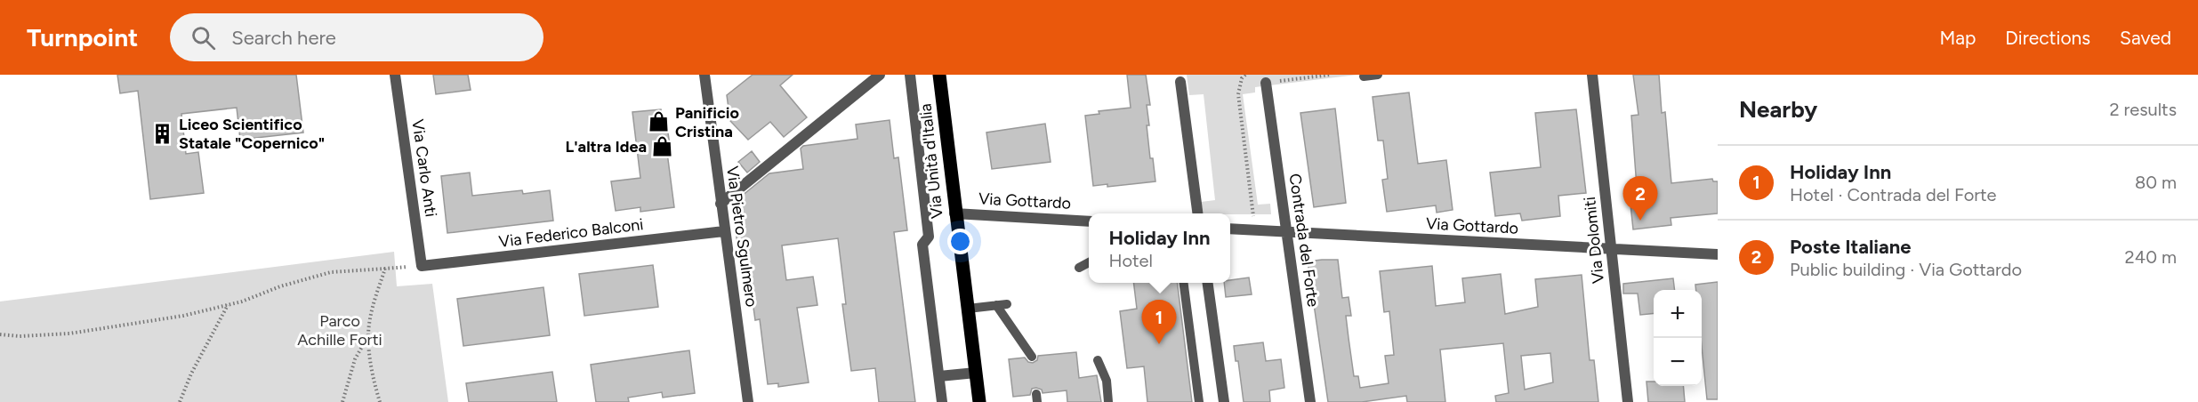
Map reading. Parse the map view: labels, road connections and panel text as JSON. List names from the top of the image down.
{
  "streets": {
    "main road": ["Via Unità d'Italia"],
    "street": [
      "Via Carlo Anti",
      "Via Gottardo",
      "Via Federico Balconi",
      "Via Pietro Sgulmero",
      "Contrada del Forte",
      "Via Dolomiti"
    ]
  },
  "crossings": [
    ["Via Unità d'Italia", "Via Gottardo"],
    ["Via Carlo Anti", "Via Federico Balconi"],
    ["Via Gottardo", "Contrada del Forte"],
    ["Via Gottardo", "Via Dolomiti"],
    ["Via Federico Balconi", "Via Pietro Sgulmero"]
  ],
  "parks": ["Parco Achille Forti"],
  "places": {
    "shop": ["Panificio Cristina", "L'altra Idea"],
    "building": ["Liceo Scientifico Statale \"Copernico\""]
  },
  "page": {
    "header": "Turnpoint",
    "search": "Search here",
    "nav": ["Map", "Directions", "Saved"],
    "heading": ["Nearby", "2 results"],
    "list": [
      {
        "mark": "1",
        "name": "Holiday Inn",
        "note": "Hotel · Contrada del Forte",
        "value": "80 m"
      },
      {
        "mark": "2",
        "name": "Poste Italiane",
        "note": "Public building · Via Gottardo",
        "value": "240 m"
      }
    ],
    "pins": ["2", "1"],
    "popup": ["Holiday Inn", "Hotel"],
    "map_buttons": ["+", "−"]
  }
}
